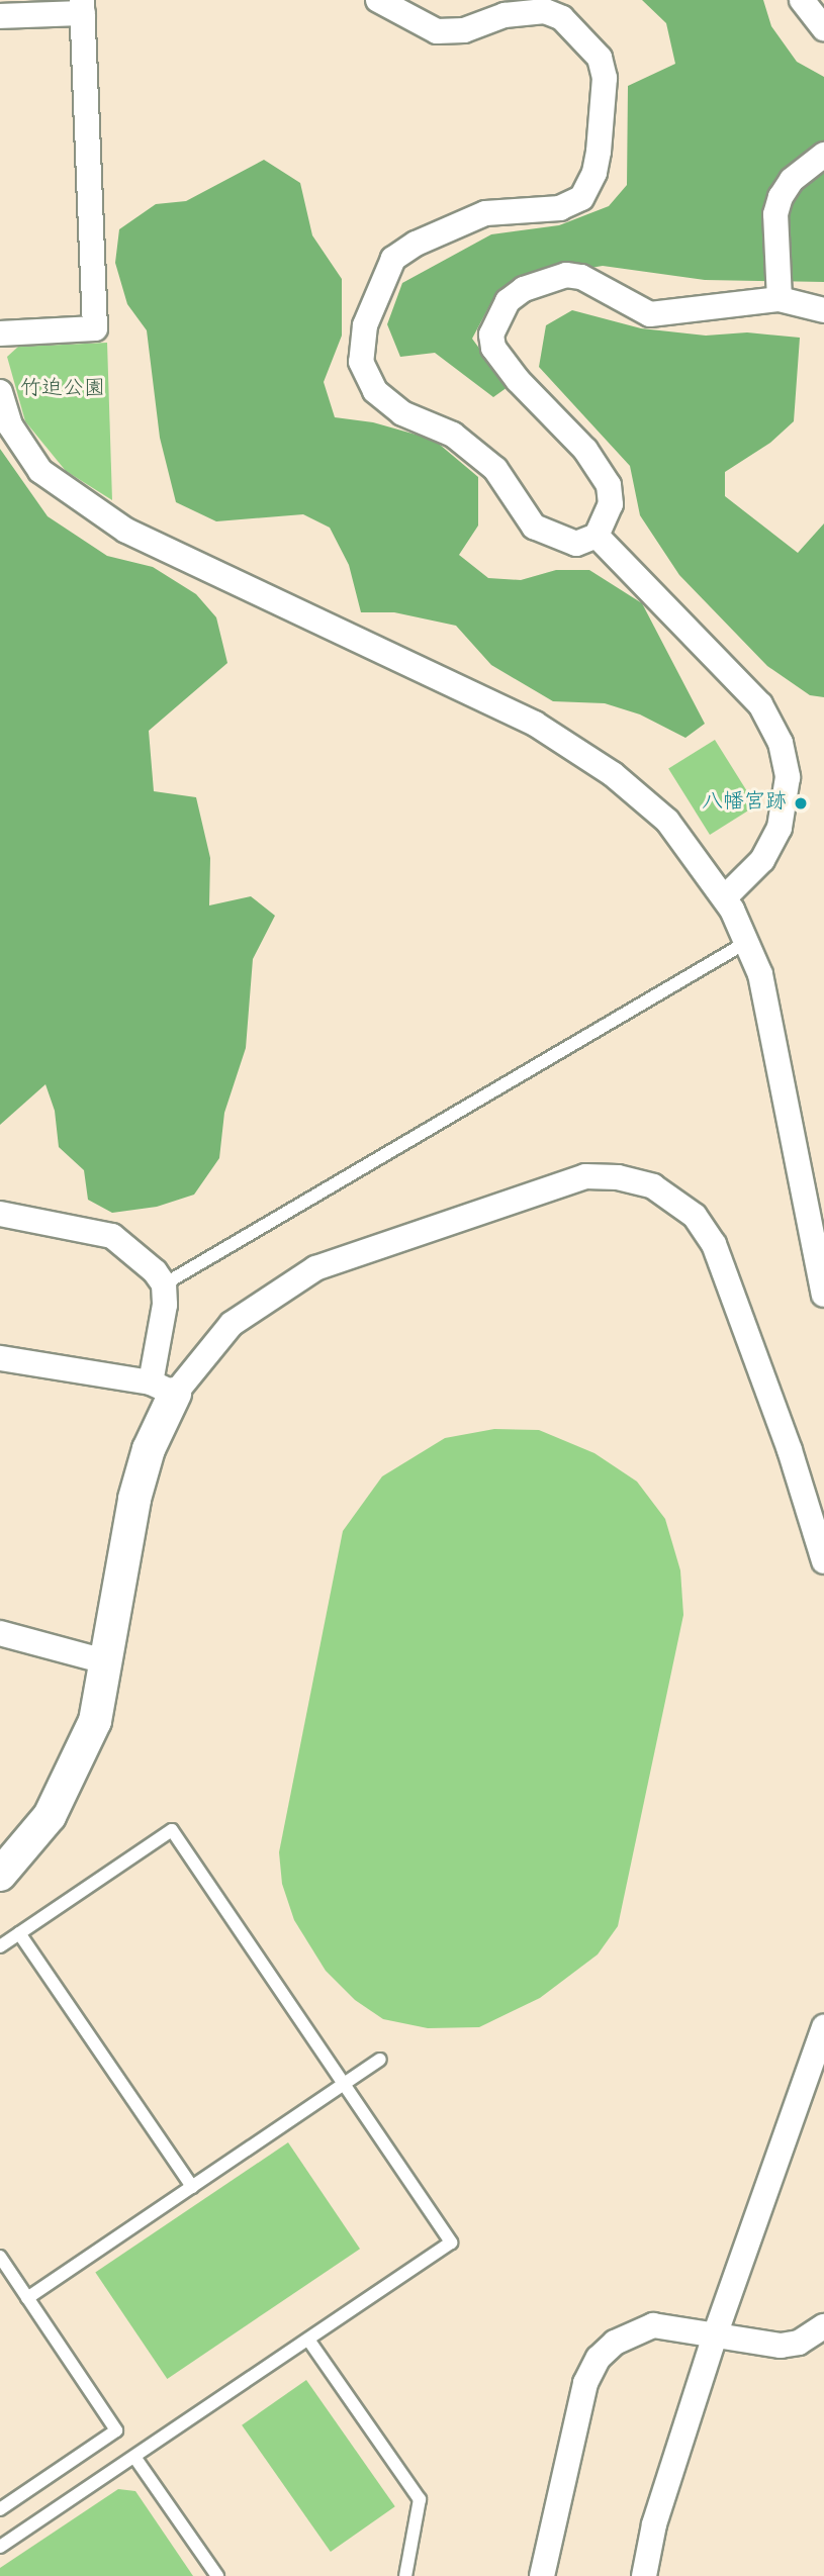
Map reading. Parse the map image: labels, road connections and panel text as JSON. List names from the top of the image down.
{
  "parks": ["竹迫公園"],
  "places": ["八幡宮跡"]
}
